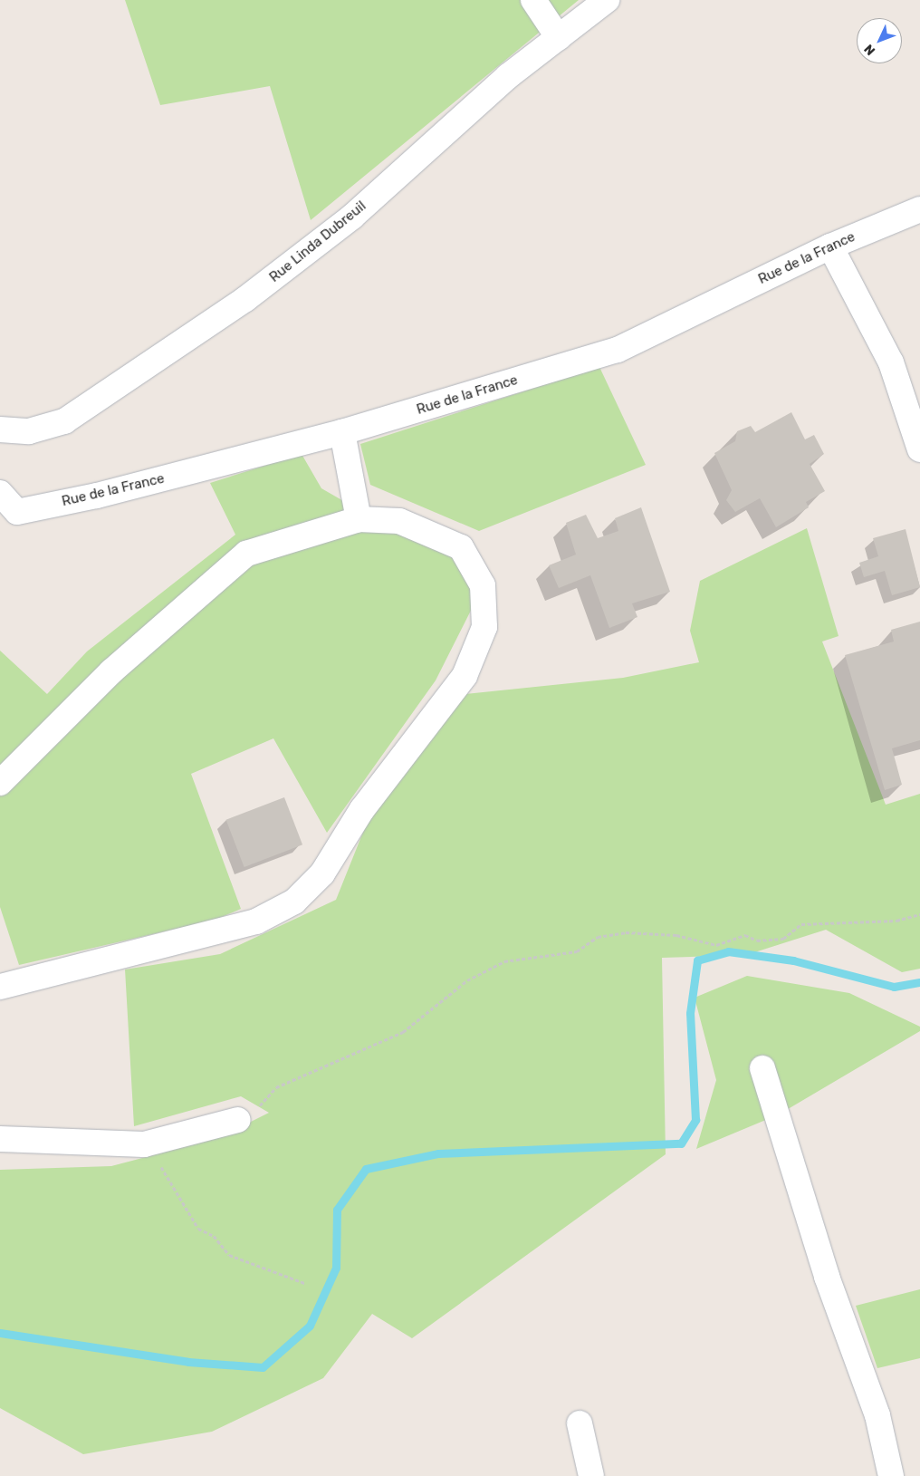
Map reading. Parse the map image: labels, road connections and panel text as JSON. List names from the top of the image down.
{
  "streets": {
    "street": ["Rue Linda Dubreuil", "Rue de la France"]
  },
  "north": "bottom left"
}
